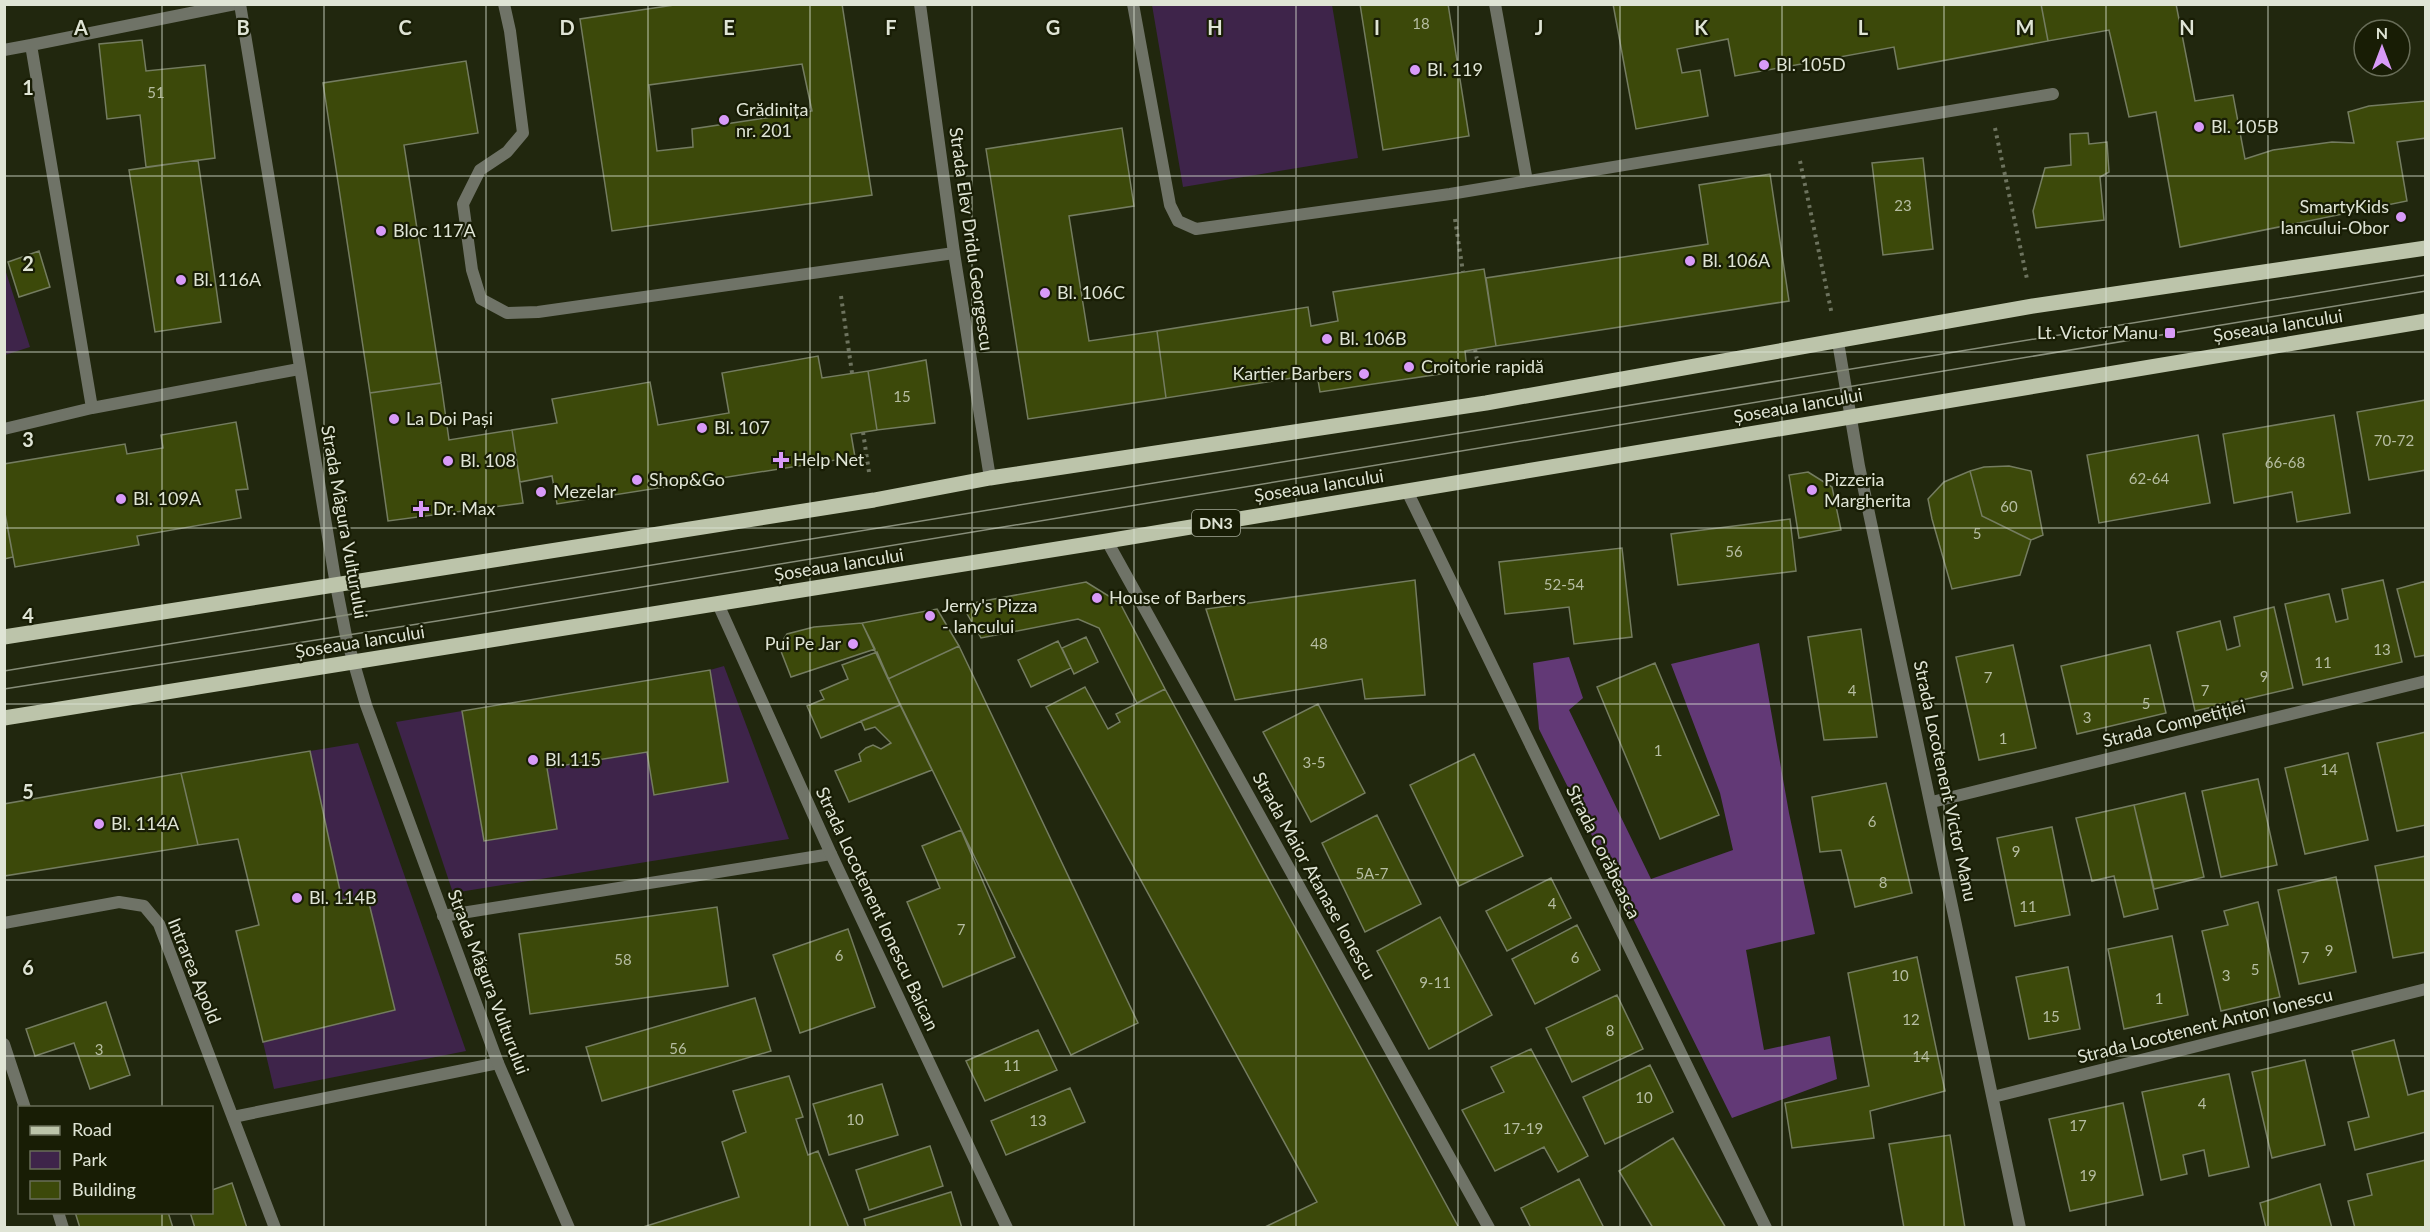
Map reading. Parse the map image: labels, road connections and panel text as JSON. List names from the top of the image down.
{
  "streets": {
    "main road": ["Șoseaua Iancului", "DN3"],
    "street": [
      "Strada Elev Dridu Georgescu",
      "Strada Măgura Vulturului",
      "Strada Competiției",
      "Strada Locotenent Victor Manu",
      "Strada Corăbeasca",
      "Strada Maior Atanase Ionescu",
      "Strada Locotenent Ionescu Baican",
      "Intrarea Apold",
      "Strada Locotenent Anton Ionescu"
    ]
  },
  "crossings": [
    ["Șoseaua Iancului", "Strada Măgura Vulturului"],
    ["Șoseaua Iancului", "Strada Locotenent Victor Manu"],
    ["Șoseaua Iancului", "Strada Corăbeasca"],
    ["Șoseaua Iancului", "Strada Maior Atanase Ionescu"],
    ["Șoseaua Iancului", "Strada Locotenent Ionescu Baican"],
    ["Strada Competiției", "Strada Locotenent Victor Manu"],
    ["Strada Locotenent Victor Manu", "Strada Locotenent Anton Ionescu"]
  ],
  "places": {
    "other": [
      "Bl. 105D",
      "Bl. 119",
      "Grădinița nr. 201",
      "Bl. 105B",
      "SmartyKids Iancului-Obor",
      "Bloc 117A",
      "Bl. 106A",
      "Bl. 116A",
      "Bl. 106C",
      "Bl. 106B",
      "Croitorie rapidă",
      "Kartier Barbers",
      "La Doi Pași",
      "Bl. 107",
      "Bl. 108",
      "Shop&Go",
      "Pizzeria Margherita",
      "Mezelar",
      "Bl. 109A",
      "House of Barbers",
      "Jerry's Pizza - Iancului",
      "Pui Pe Jar",
      "Bl. 115",
      "Bl. 114A",
      "Bl. 114B"
    ],
    "transit": ["Lt. Victor Manu"],
    "health": ["Help Net", "Dr. Max"]
  },
  "house_numbers": [
    "18",
    "51",
    "23",
    "15",
    "70-72",
    "66-68",
    "62-64",
    "60",
    "5",
    "56",
    "52-54",
    "48",
    "13",
    "11",
    "9",
    "7",
    "4",
    "7",
    "5",
    "3",
    "1",
    "1",
    "3-5",
    "14",
    "6",
    "9",
    "5A-7",
    "8",
    "4",
    "11",
    "7",
    "9",
    "6",
    "6",
    "7",
    "58",
    "5",
    "10",
    "3",
    "9-11",
    "1",
    "15",
    "12",
    "8",
    "56",
    "3",
    "14",
    "11",
    "10",
    "4",
    "10",
    "13",
    "17",
    "17-19",
    "19"
  ],
  "legend": ["Road", "Park", "Building"],
  "north": "top",
  "grid": {
    "columns": [
      "A",
      "B",
      "C",
      "D",
      "E",
      "F",
      "G",
      "H",
      "I",
      "J",
      "K",
      "L",
      "M",
      "N"
    ],
    "rows": [
      "1",
      "2",
      "3",
      "4",
      "5",
      "6"
    ]
  }
}
